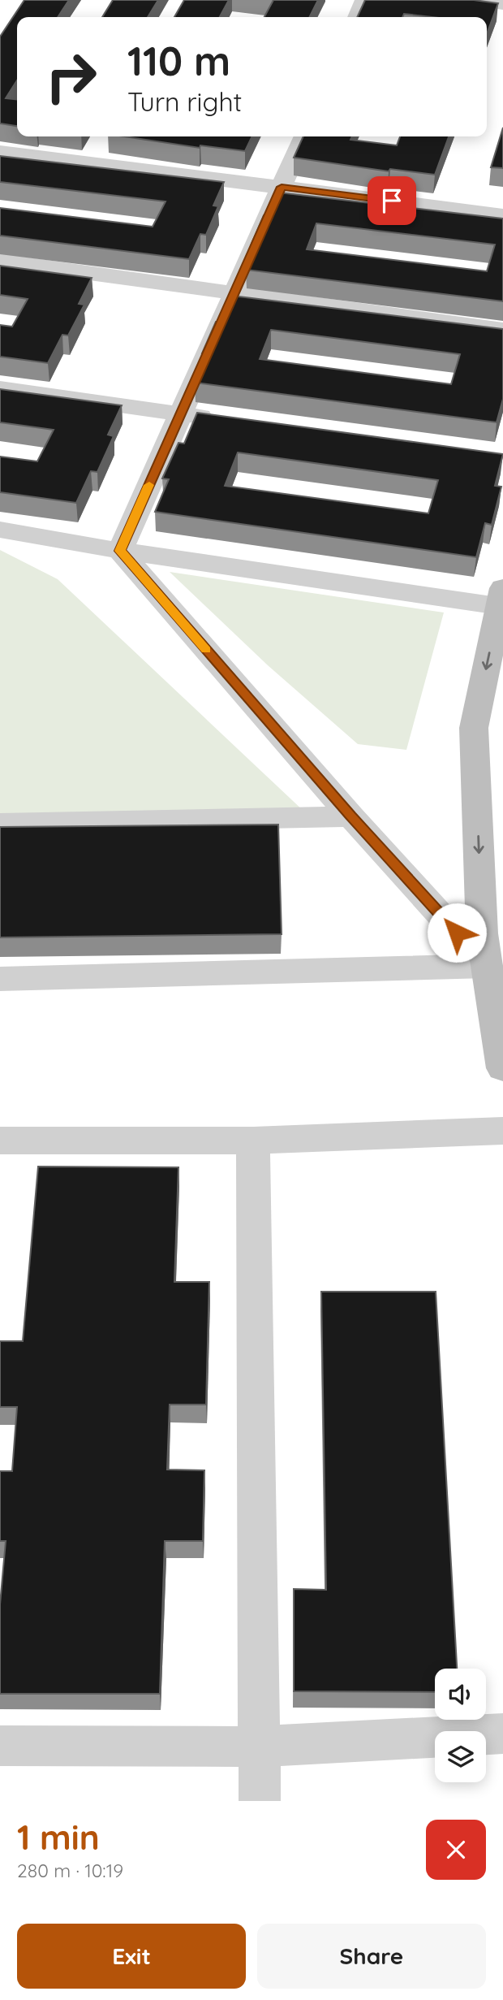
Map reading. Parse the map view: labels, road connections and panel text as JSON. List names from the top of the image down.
{
  "page": {
    "turn": ["110 m", "Turn right"],
    "heading": ["1 min", "280 m · 10:19"],
    "buttons": ["Exit", "Share"]
  }
}
